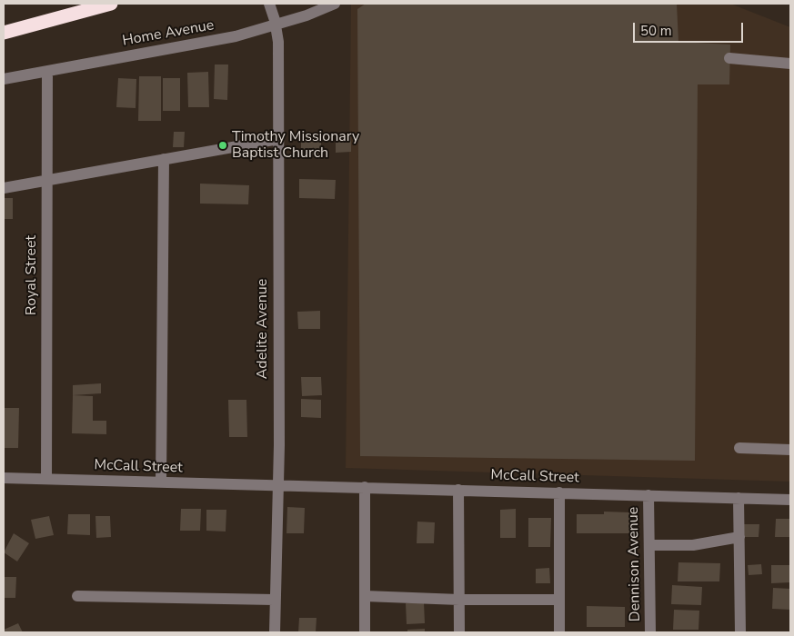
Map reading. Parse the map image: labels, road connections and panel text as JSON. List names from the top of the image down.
{
  "streets": {
    "street": [
      "Home Avenue",
      "Royal Street",
      "Adelite Avenue",
      "McCall Street",
      "Dennison Avenue"
    ]
  },
  "crossings": [
    ["Home Avenue", "Royal Street"],
    ["Home Avenue", "Adelite Avenue"],
    ["Royal Street", "McCall Street"],
    ["Adelite Avenue", "McCall Street"],
    ["McCall Street", "Dennison Avenue"]
  ],
  "places": ["Timothy Missionary Baptist Church"],
  "scale_bar": "50 m"
}
